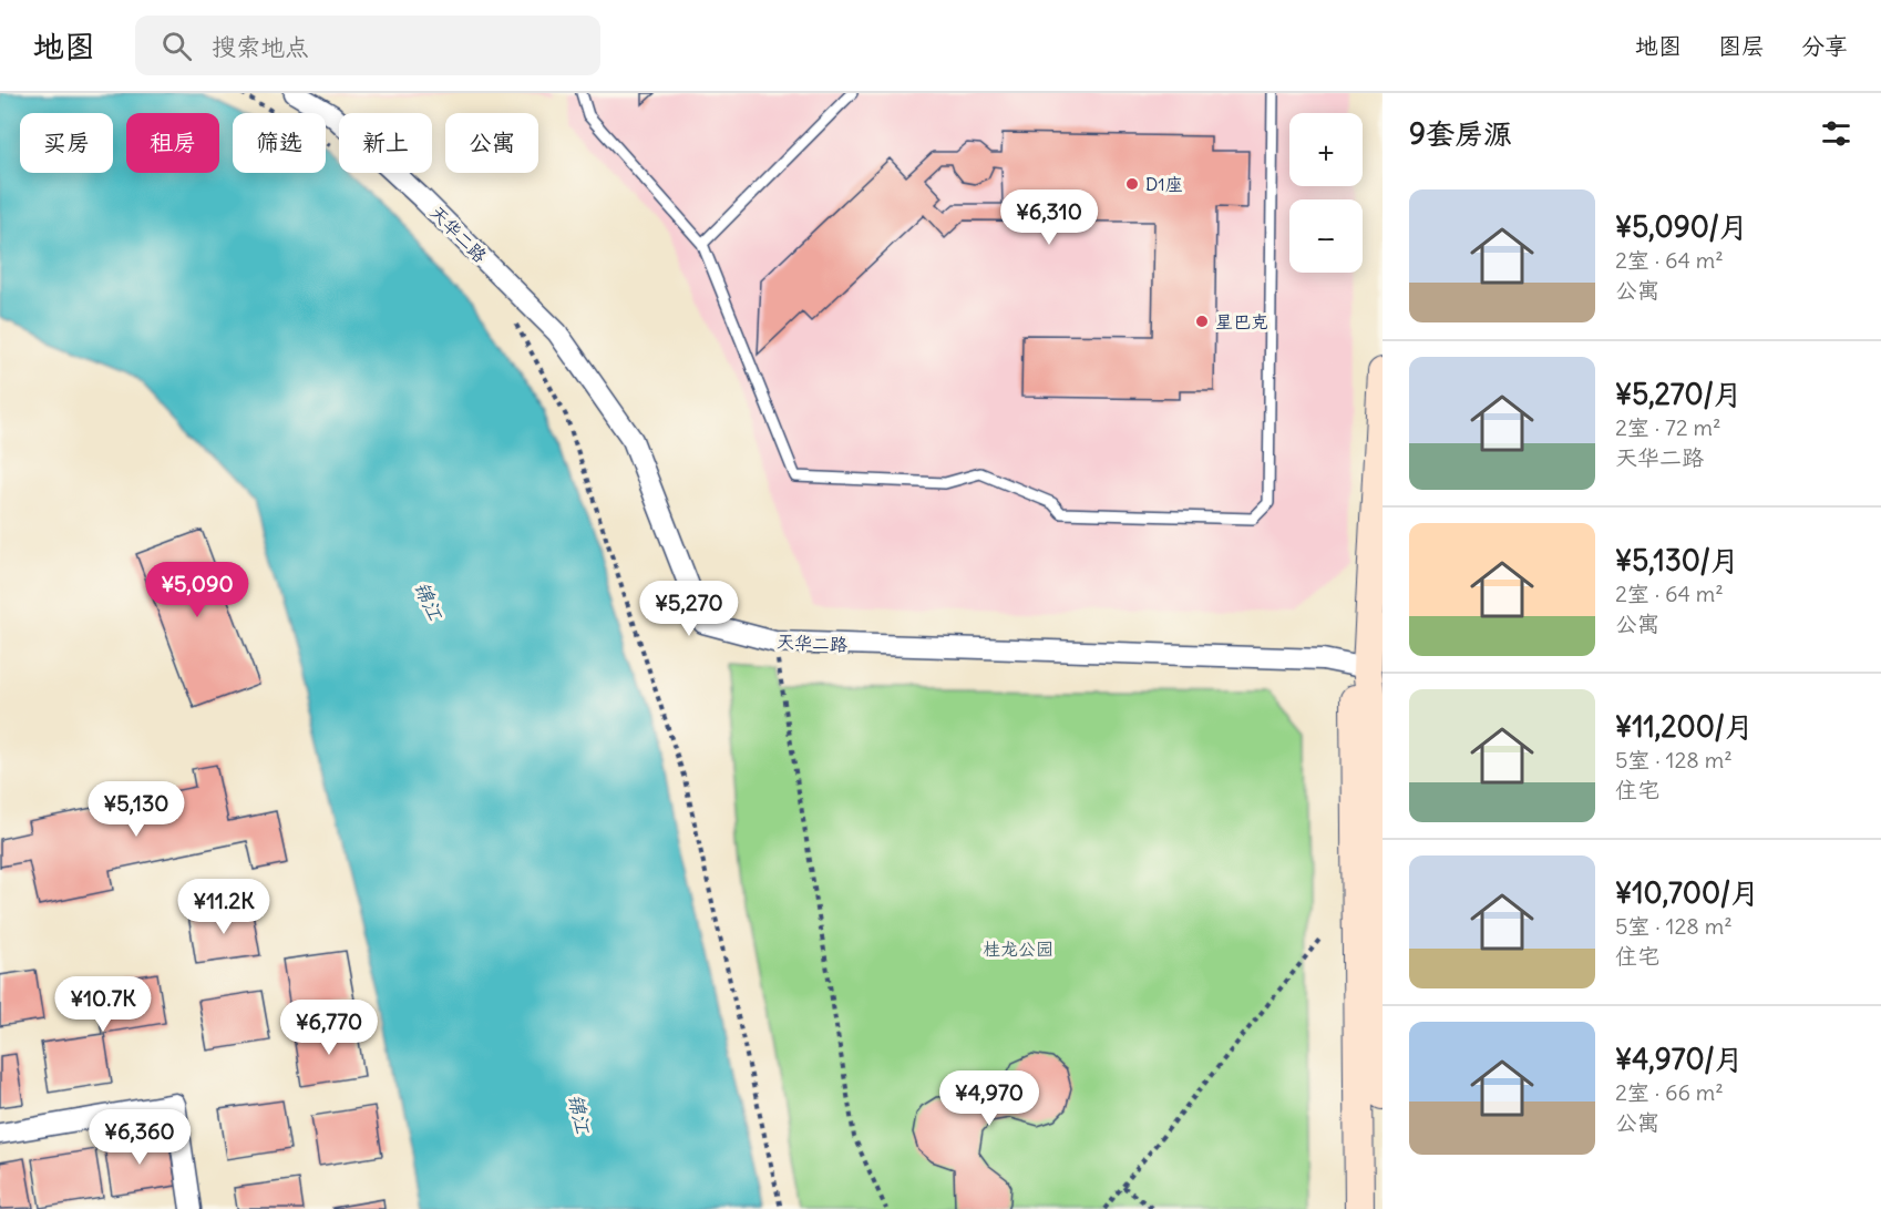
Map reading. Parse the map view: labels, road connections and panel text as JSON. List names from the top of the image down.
{
  "streets": {
    "street": ["天华二路"]
  },
  "water": ["锦江"],
  "parks": ["桂龙公园"],
  "places": ["D1座", "星巴克"],
  "page": {
    "header": "地图",
    "search": "搜索地点",
    "nav": ["地图", "图层", "分享"],
    "heading": "9套房源",
    "map_buttons": ["+", "−"],
    "chip": [
      "买房",
      "租房",
      "筛选",
      "新上",
      "公寓"
    ],
    "list": [
      {
        "name": "¥5,090/月",
        "note": "2室 · 64 m² · 公寓"
      },
      {
        "name": "¥5,270/月",
        "note": "2室 · 72 m² · 天华二路"
      },
      {
        "name": "¥5,130/月",
        "note": "2室 · 64 m² · 公寓"
      },
      {
        "name": "¥11,200/月",
        "note": "5室 · 128 m² · 住宅"
      },
      {
        "name": "¥10,700/月",
        "note": "5室 · 128 m² · 住宅"
      },
      {
        "name": "¥4,970/月",
        "note": "2室 · 66 m² · 公寓"
      }
    ],
    "price": [
      "¥6,310",
      "¥5,090",
      "¥5,270",
      "¥5,130",
      "¥11.2K",
      "¥10.7K",
      "¥6,770",
      "¥4,970",
      "¥6,360"
    ]
  }
}
